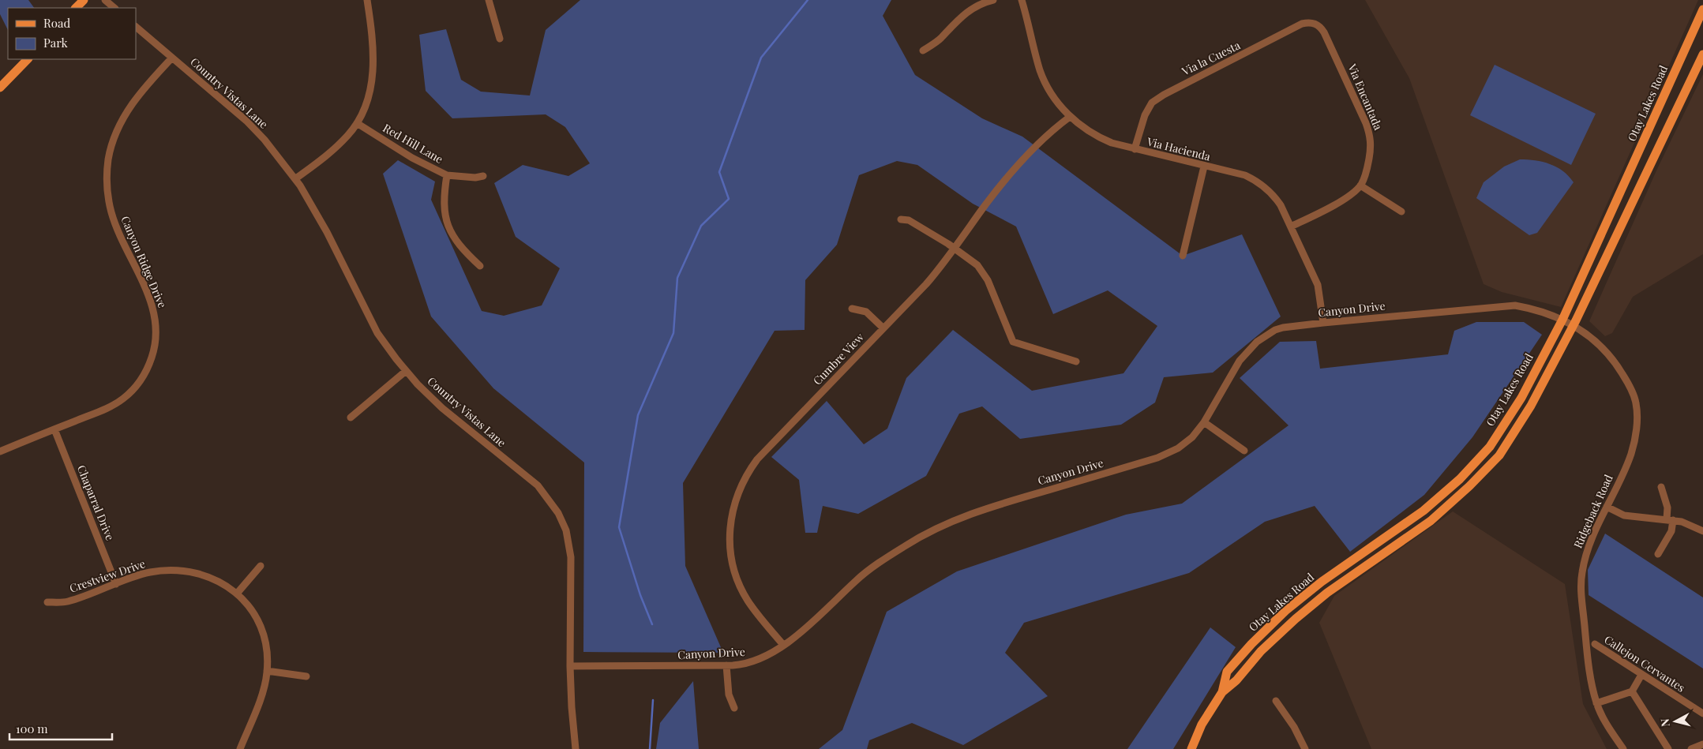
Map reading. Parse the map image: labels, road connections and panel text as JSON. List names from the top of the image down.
{
  "streets": {
    "main road": ["Otay Lakes Road"],
    "street": [
      "Via la Cuesta",
      "Country Vistas Lane",
      "Via Encantada",
      "Red Hill Lane",
      "Via Hacienda",
      "Canyon Ridge Drive",
      "Canyon Drive",
      "Cumbre View",
      "Chaparral Drive",
      "Ridgeback Road",
      "Crestview Drive",
      "Callejon Cervantes"
    ]
  },
  "crossings": [
    ["Via la Cuesta", "Via Encantada"],
    ["Via la Cuesta", "Via Hacienda"],
    ["Country Vistas Lane", "Canyon Ridge Drive"],
    ["Country Vistas Lane", "Canyon Drive"],
    ["Via Encantada", "Via Hacienda"],
    ["Otay Lakes Road", "Canyon Drive"],
    ["Otay Lakes Road", "Ridgeback Road"],
    ["Via Hacienda", "Canyon Drive"],
    ["Via Hacienda", "Cumbre View"],
    ["Canyon Ridge Drive", "Chaparral Drive"],
    ["Canyon Drive", "Cumbre View"],
    ["Canyon Drive", "Ridgeback Road"],
    ["Chaparral Drive", "Crestview Drive"]
  ],
  "legend": ["Road", "Park"],
  "scale_bar": "100 m",
  "north": "left"
}
